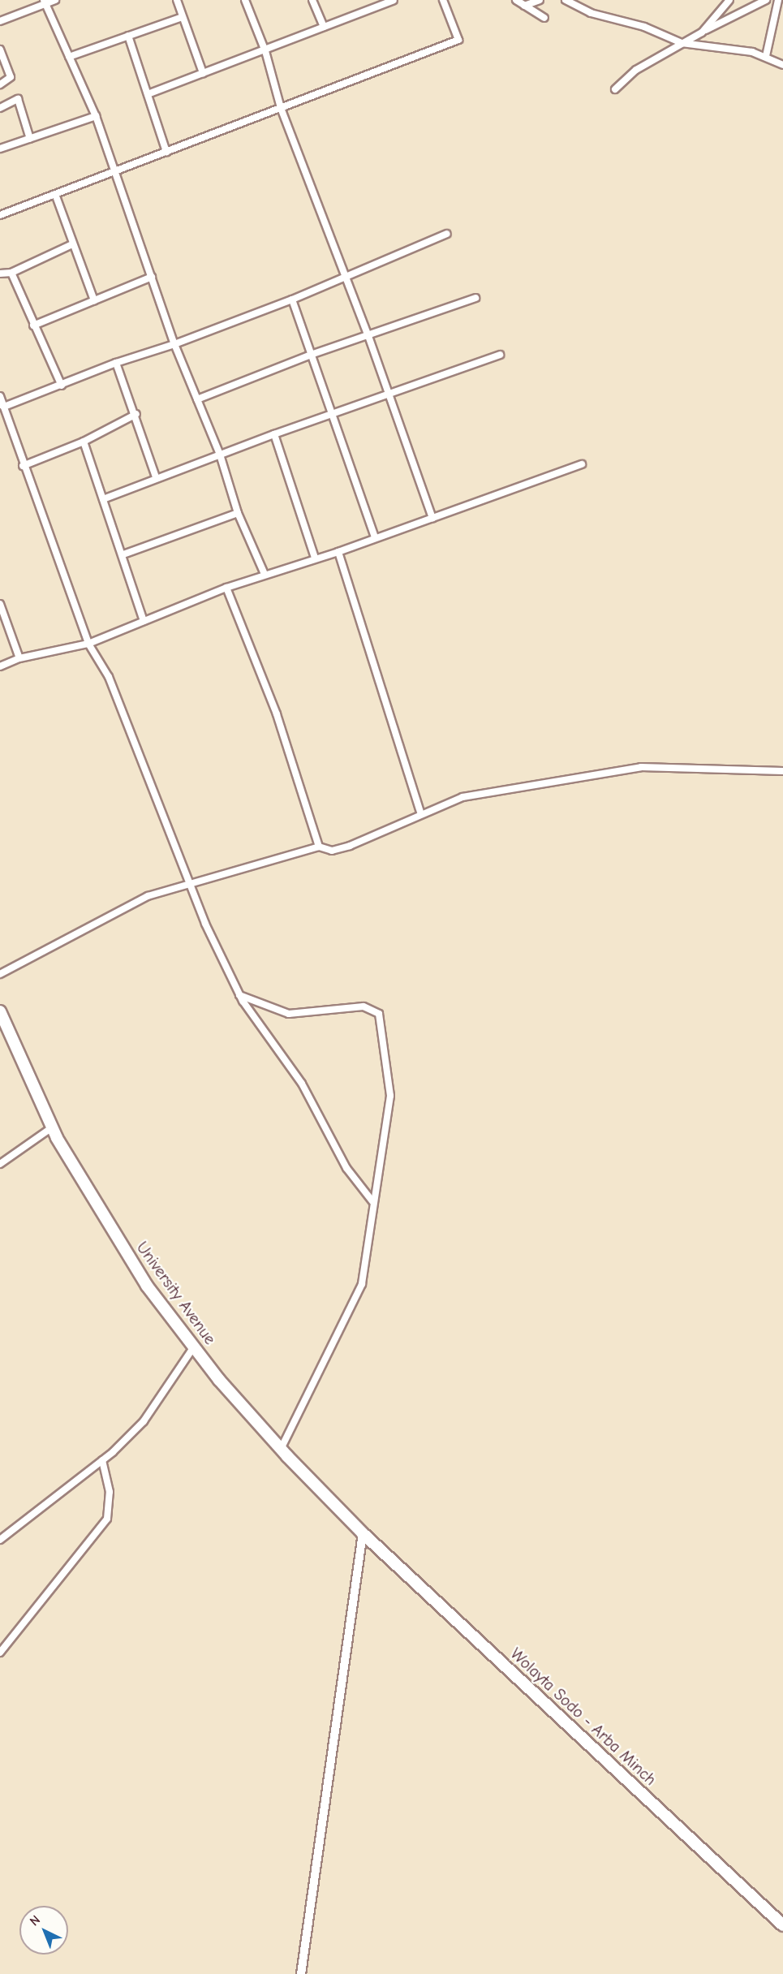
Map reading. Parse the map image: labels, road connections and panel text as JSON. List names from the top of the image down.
{
  "streets": {
    "highway": ["University Avenue", "Wolayta Sodo - Arba Minch"]
  },
  "crossings": [
    ["University Avenue", "Wolayta Sodo - Arba Minch"]
  ],
  "north": "top left"
}
